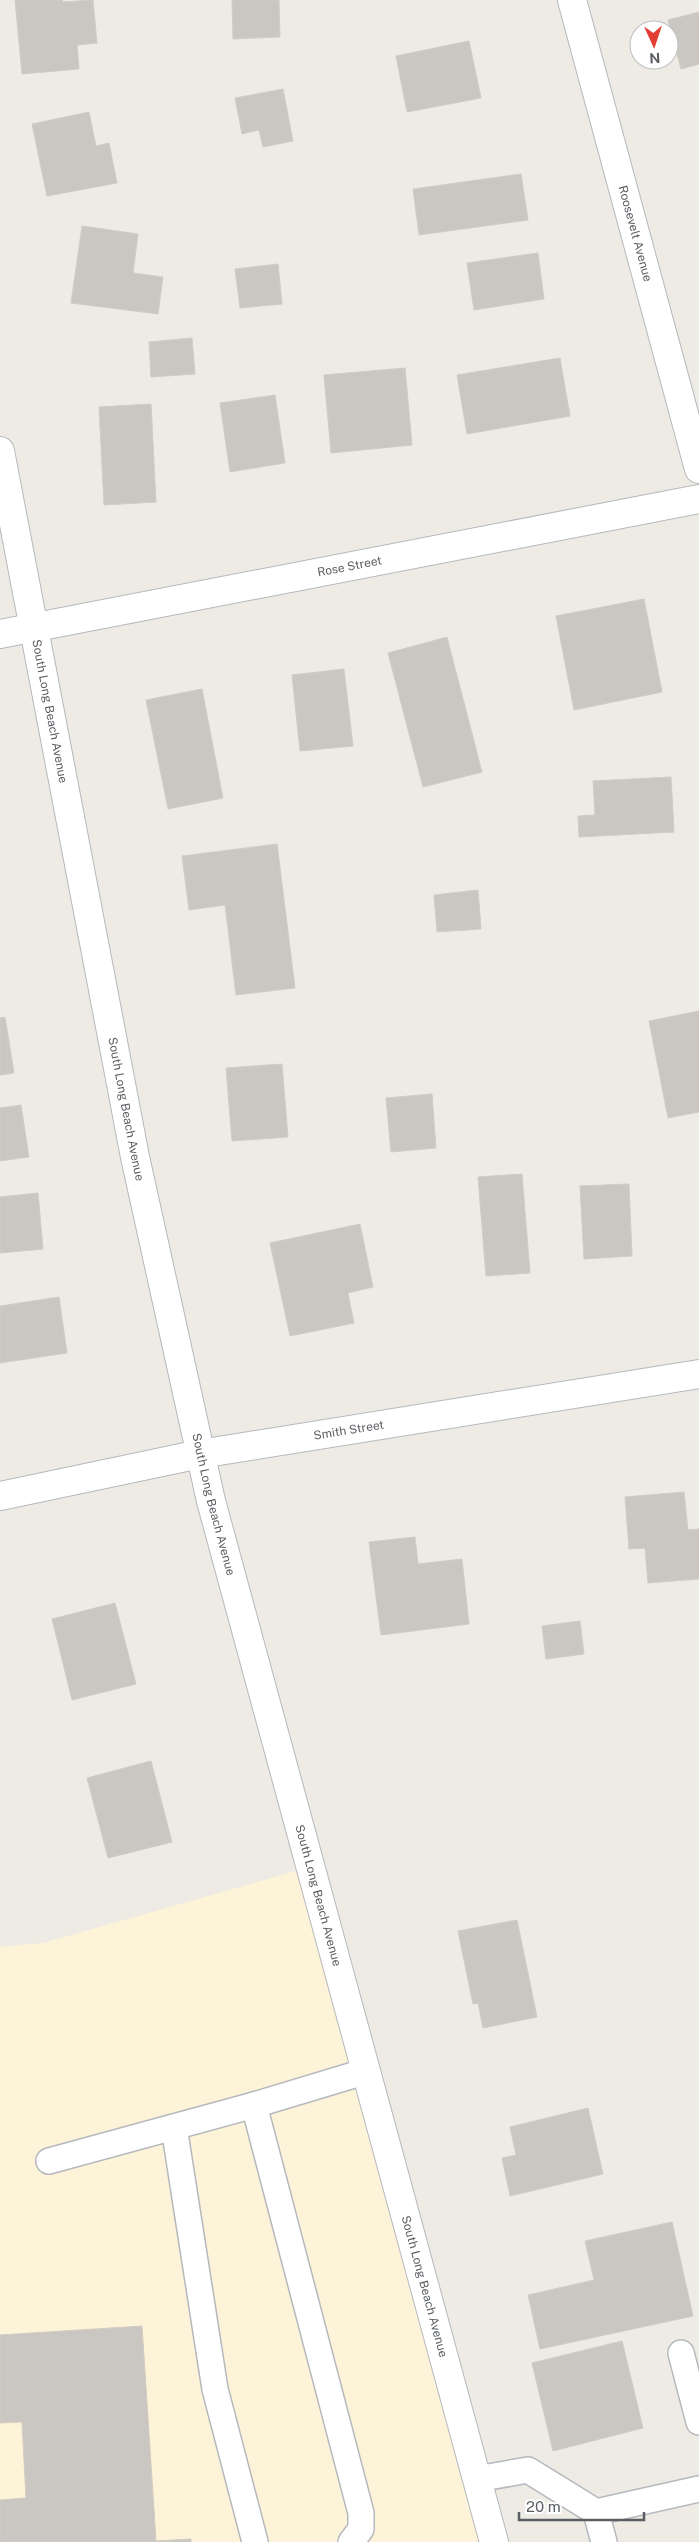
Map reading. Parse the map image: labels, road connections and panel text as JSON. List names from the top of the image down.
{
  "streets": {
    "street": [
      "Roosevelt Avenue",
      "Rose Street",
      "South Long Beach Avenue",
      "Smith Street"
    ]
  },
  "crossings": [
    ["Rose Street", "South Long Beach Avenue"],
    ["South Long Beach Avenue", "Smith Street"]
  ],
  "scale_bar": "20 m",
  "north": "bottom"
}
